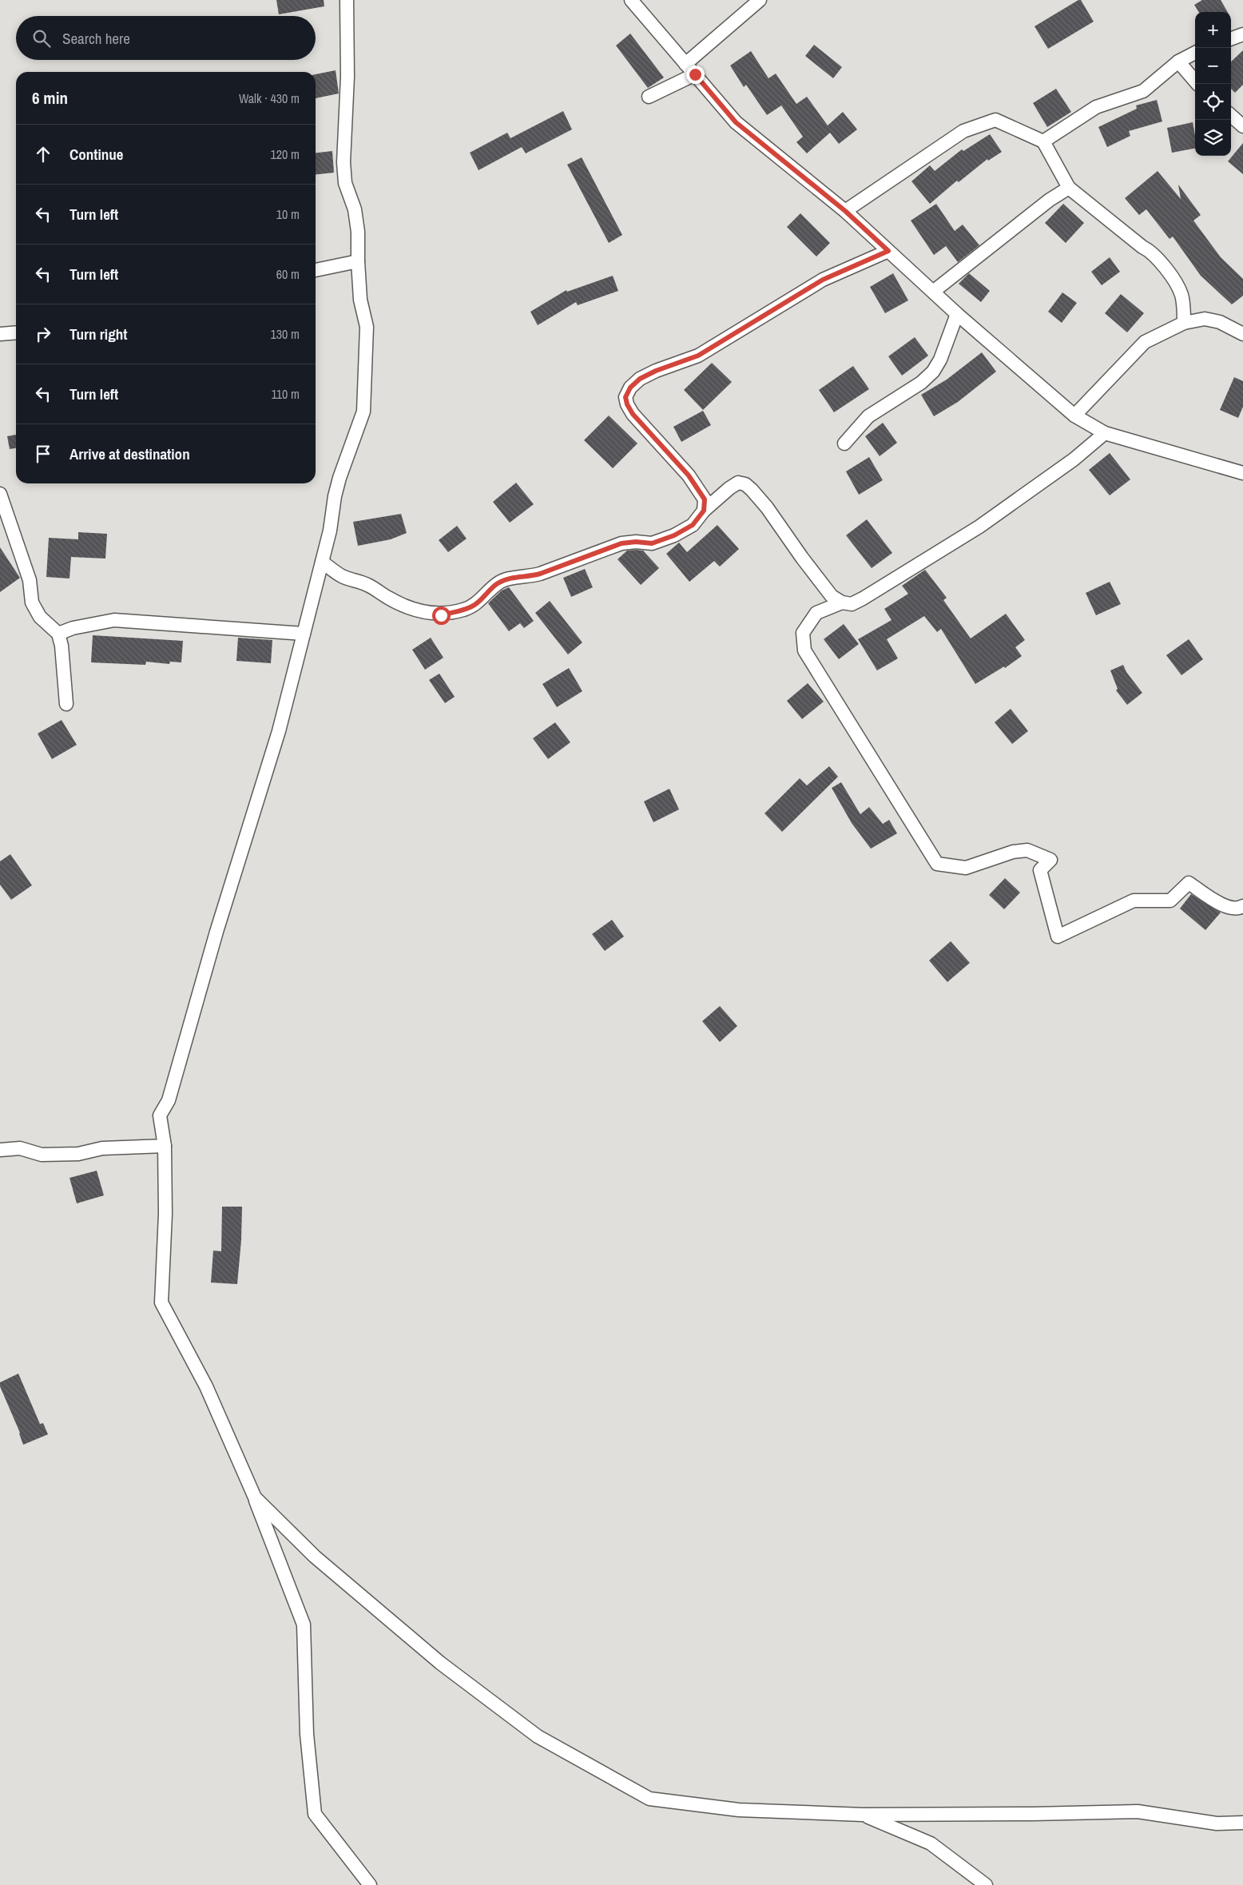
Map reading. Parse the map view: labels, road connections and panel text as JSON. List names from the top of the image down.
{
  "page": {
    "map_buttons": ["+", "−"],
    "search": "Search here",
    "heading": ["6 min", "Walk · 430 m"],
    "list": [
      ["Continue", "120 m"],
      ["Turn left", "10 m"],
      ["Turn left", "60 m"],
      ["Turn right", "130 m"],
      ["Turn left", "110 m"],
      "Arrive at destination"
    ]
  }
}
